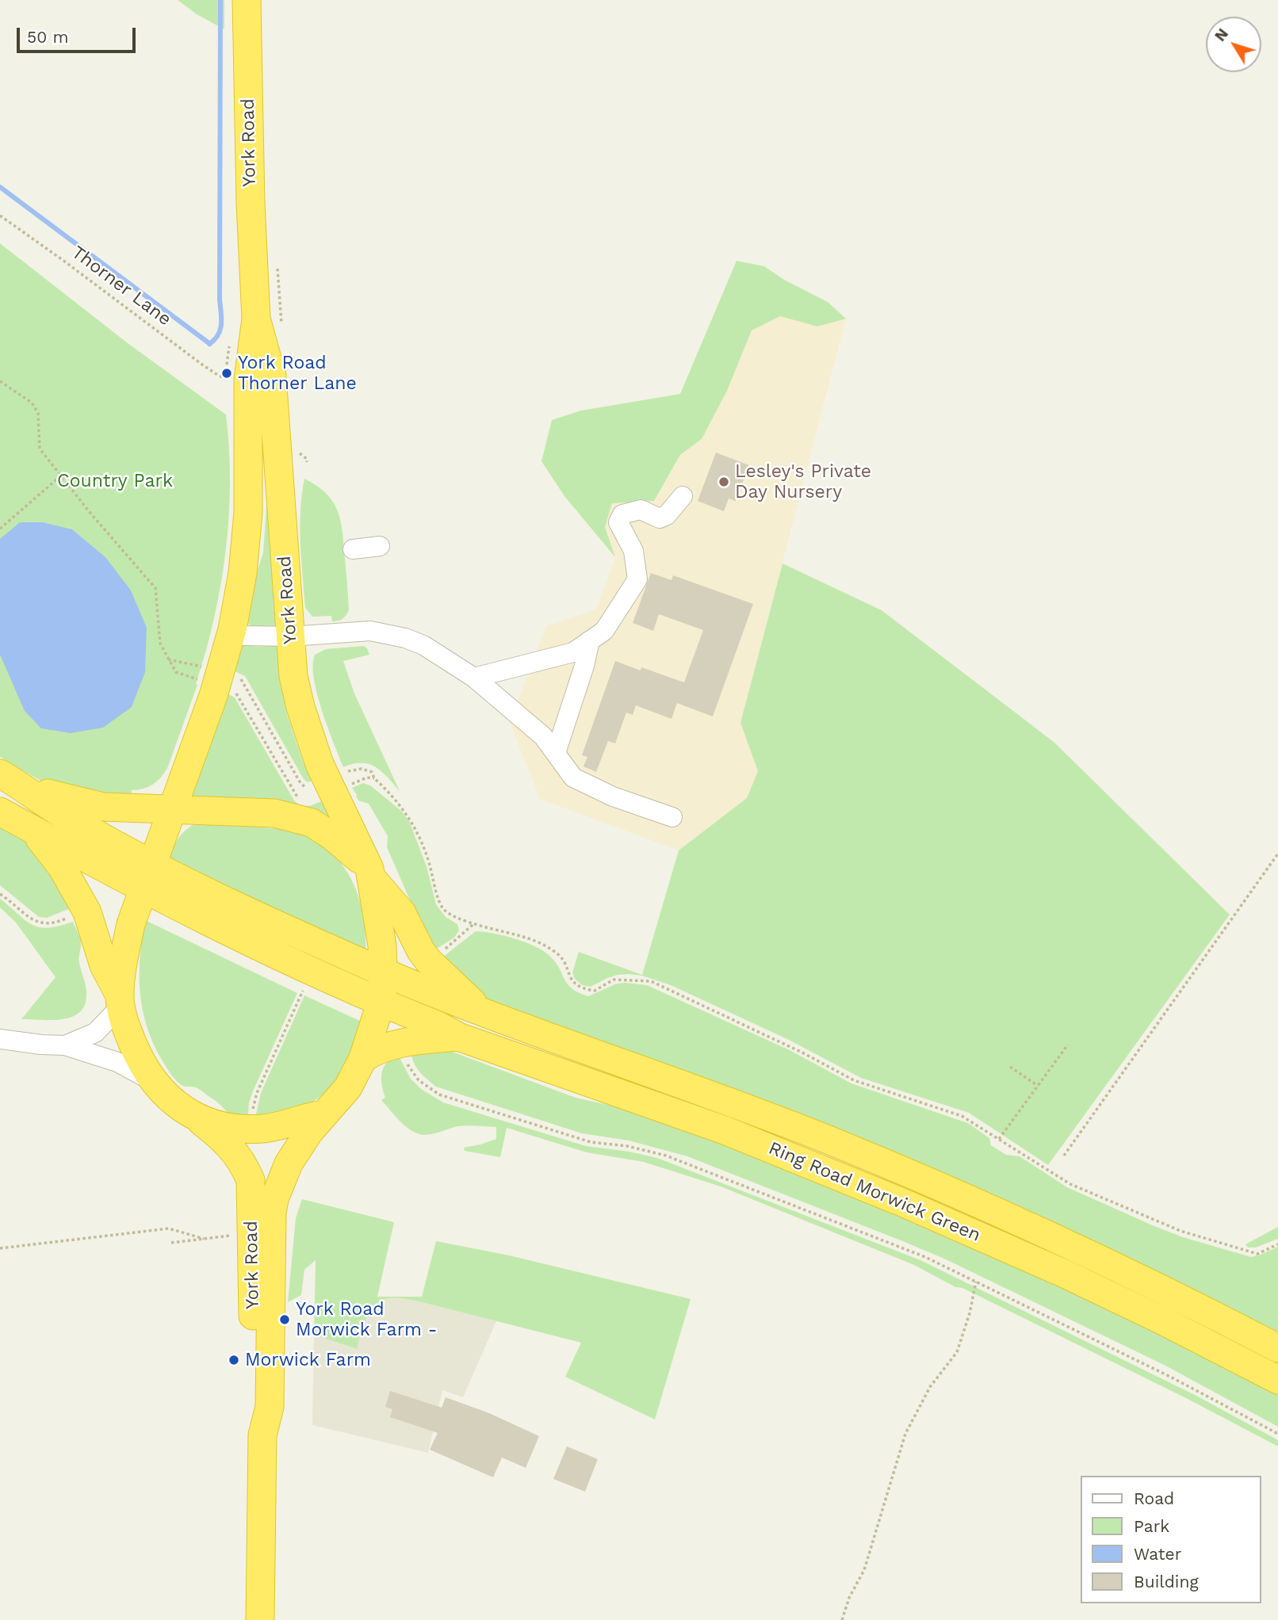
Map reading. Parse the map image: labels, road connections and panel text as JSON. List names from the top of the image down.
{
  "streets": {
    "highway": ["York Road", "Ring Road Morwick Green"],
    "path": ["Thorner Lane"]
  },
  "crossings": [
    ["York Road", "Ring Road Morwick Green"]
  ],
  "parks": ["Country Park"],
  "places": [
    "York Road Thorner Lane",
    "Lesley's Private Day Nursery",
    "York Road Morwick Farm -",
    "Morwick Farm"
  ],
  "legend": [
    "Road",
    "Park",
    "Water",
    "Building"
  ],
  "scale_bar": "50 m",
  "north": "top left"
}
